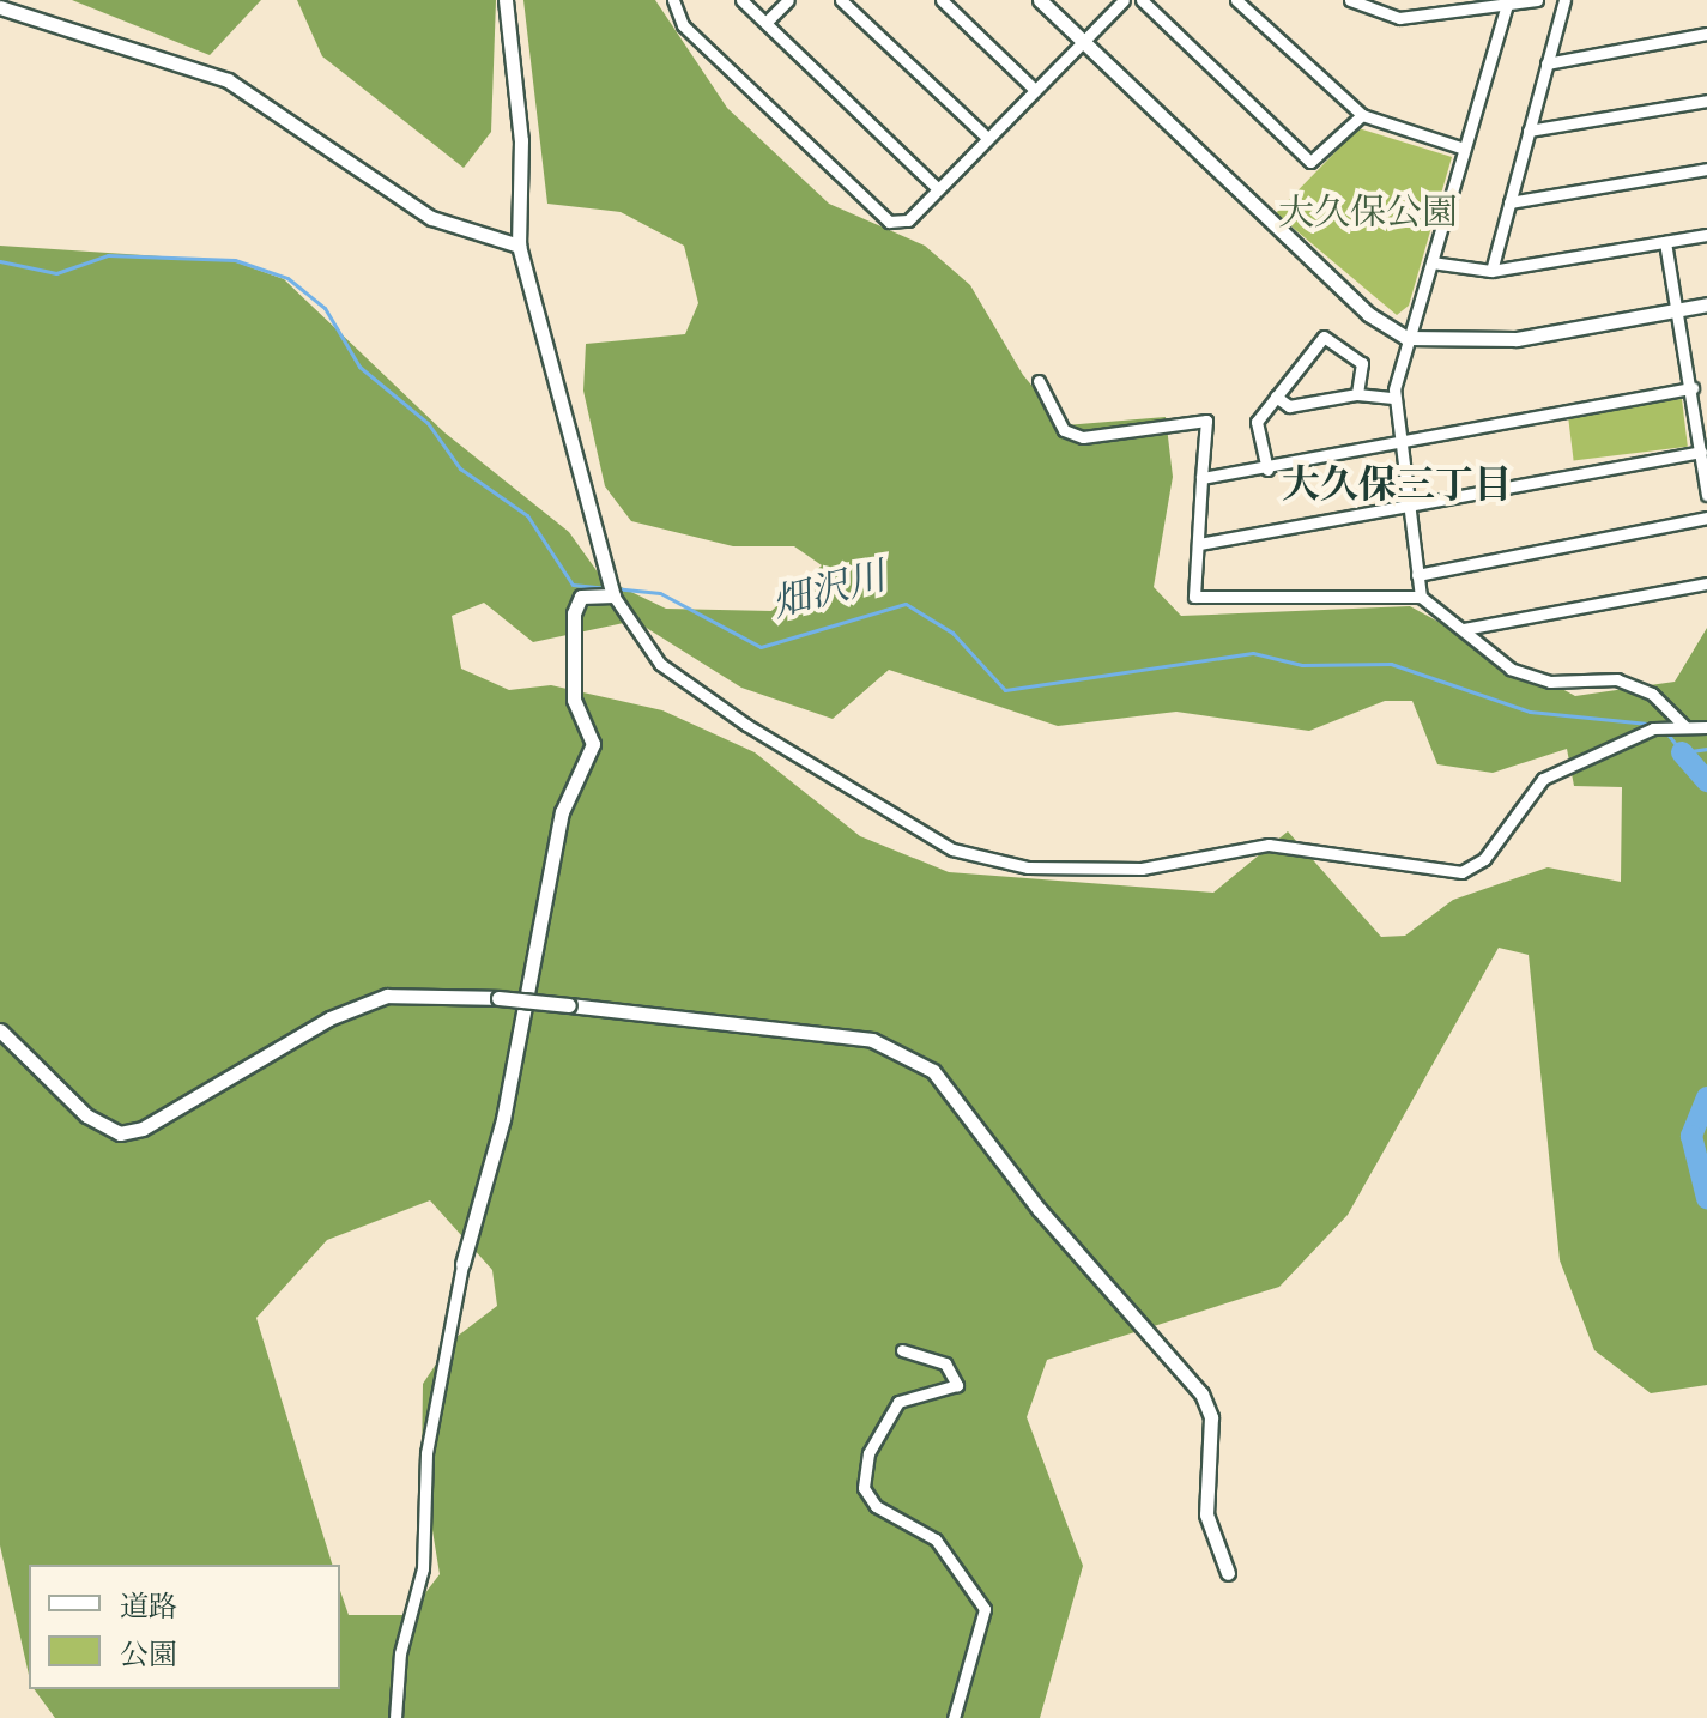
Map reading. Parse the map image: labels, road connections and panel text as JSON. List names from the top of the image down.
{
  "districts": ["大久保三丁目"],
  "water": ["畑沢川"],
  "parks": ["大久保公園"],
  "legend": ["道路", "公園"]
}
